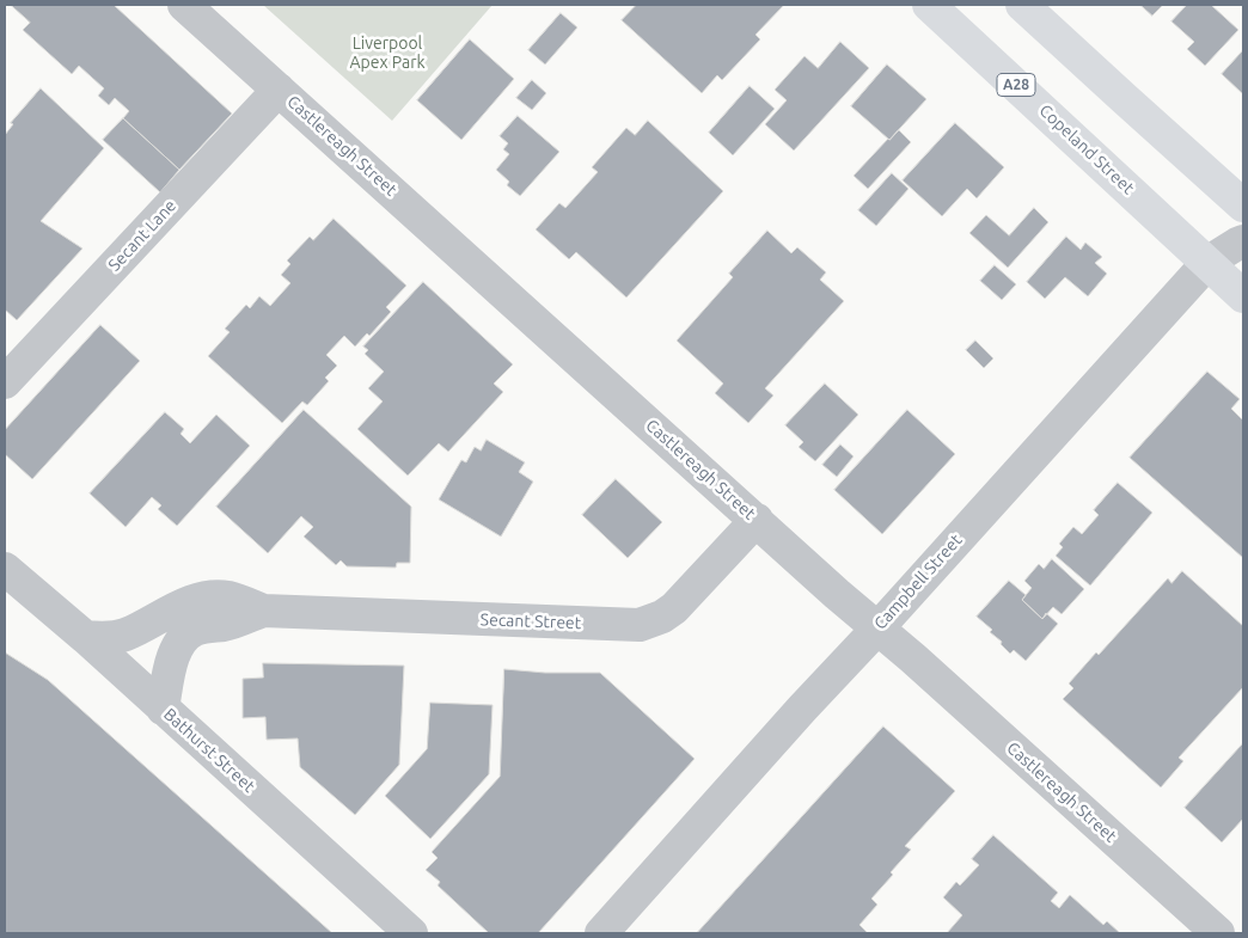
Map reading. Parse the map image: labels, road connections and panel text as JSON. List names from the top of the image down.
{
  "streets": {
    "highway": ["A28", "Copeland Street"],
    "street": [
      "Castlereagh Street",
      "Secant Lane",
      "Campbell Street",
      "Secant Street",
      "Bathurst Street"
    ]
  },
  "crossings": [
    ["Castlereagh Street", "Secant Lane"],
    ["Castlereagh Street", "Campbell Street"],
    ["Castlereagh Street", "Secant Street"],
    ["Copeland Street", "Campbell Street"],
    ["Secant Street", "Bathurst Street"]
  ],
  "parks": ["Liverpool Apex Park"]
}
